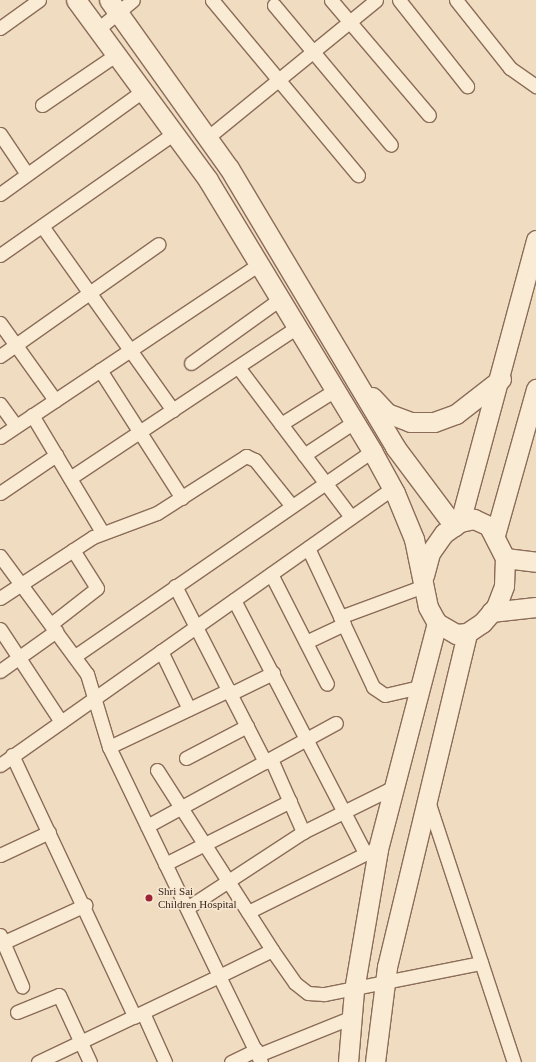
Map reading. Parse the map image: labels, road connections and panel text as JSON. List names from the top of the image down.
{
  "places": ["Shri Sai Children Hospital"]
}
